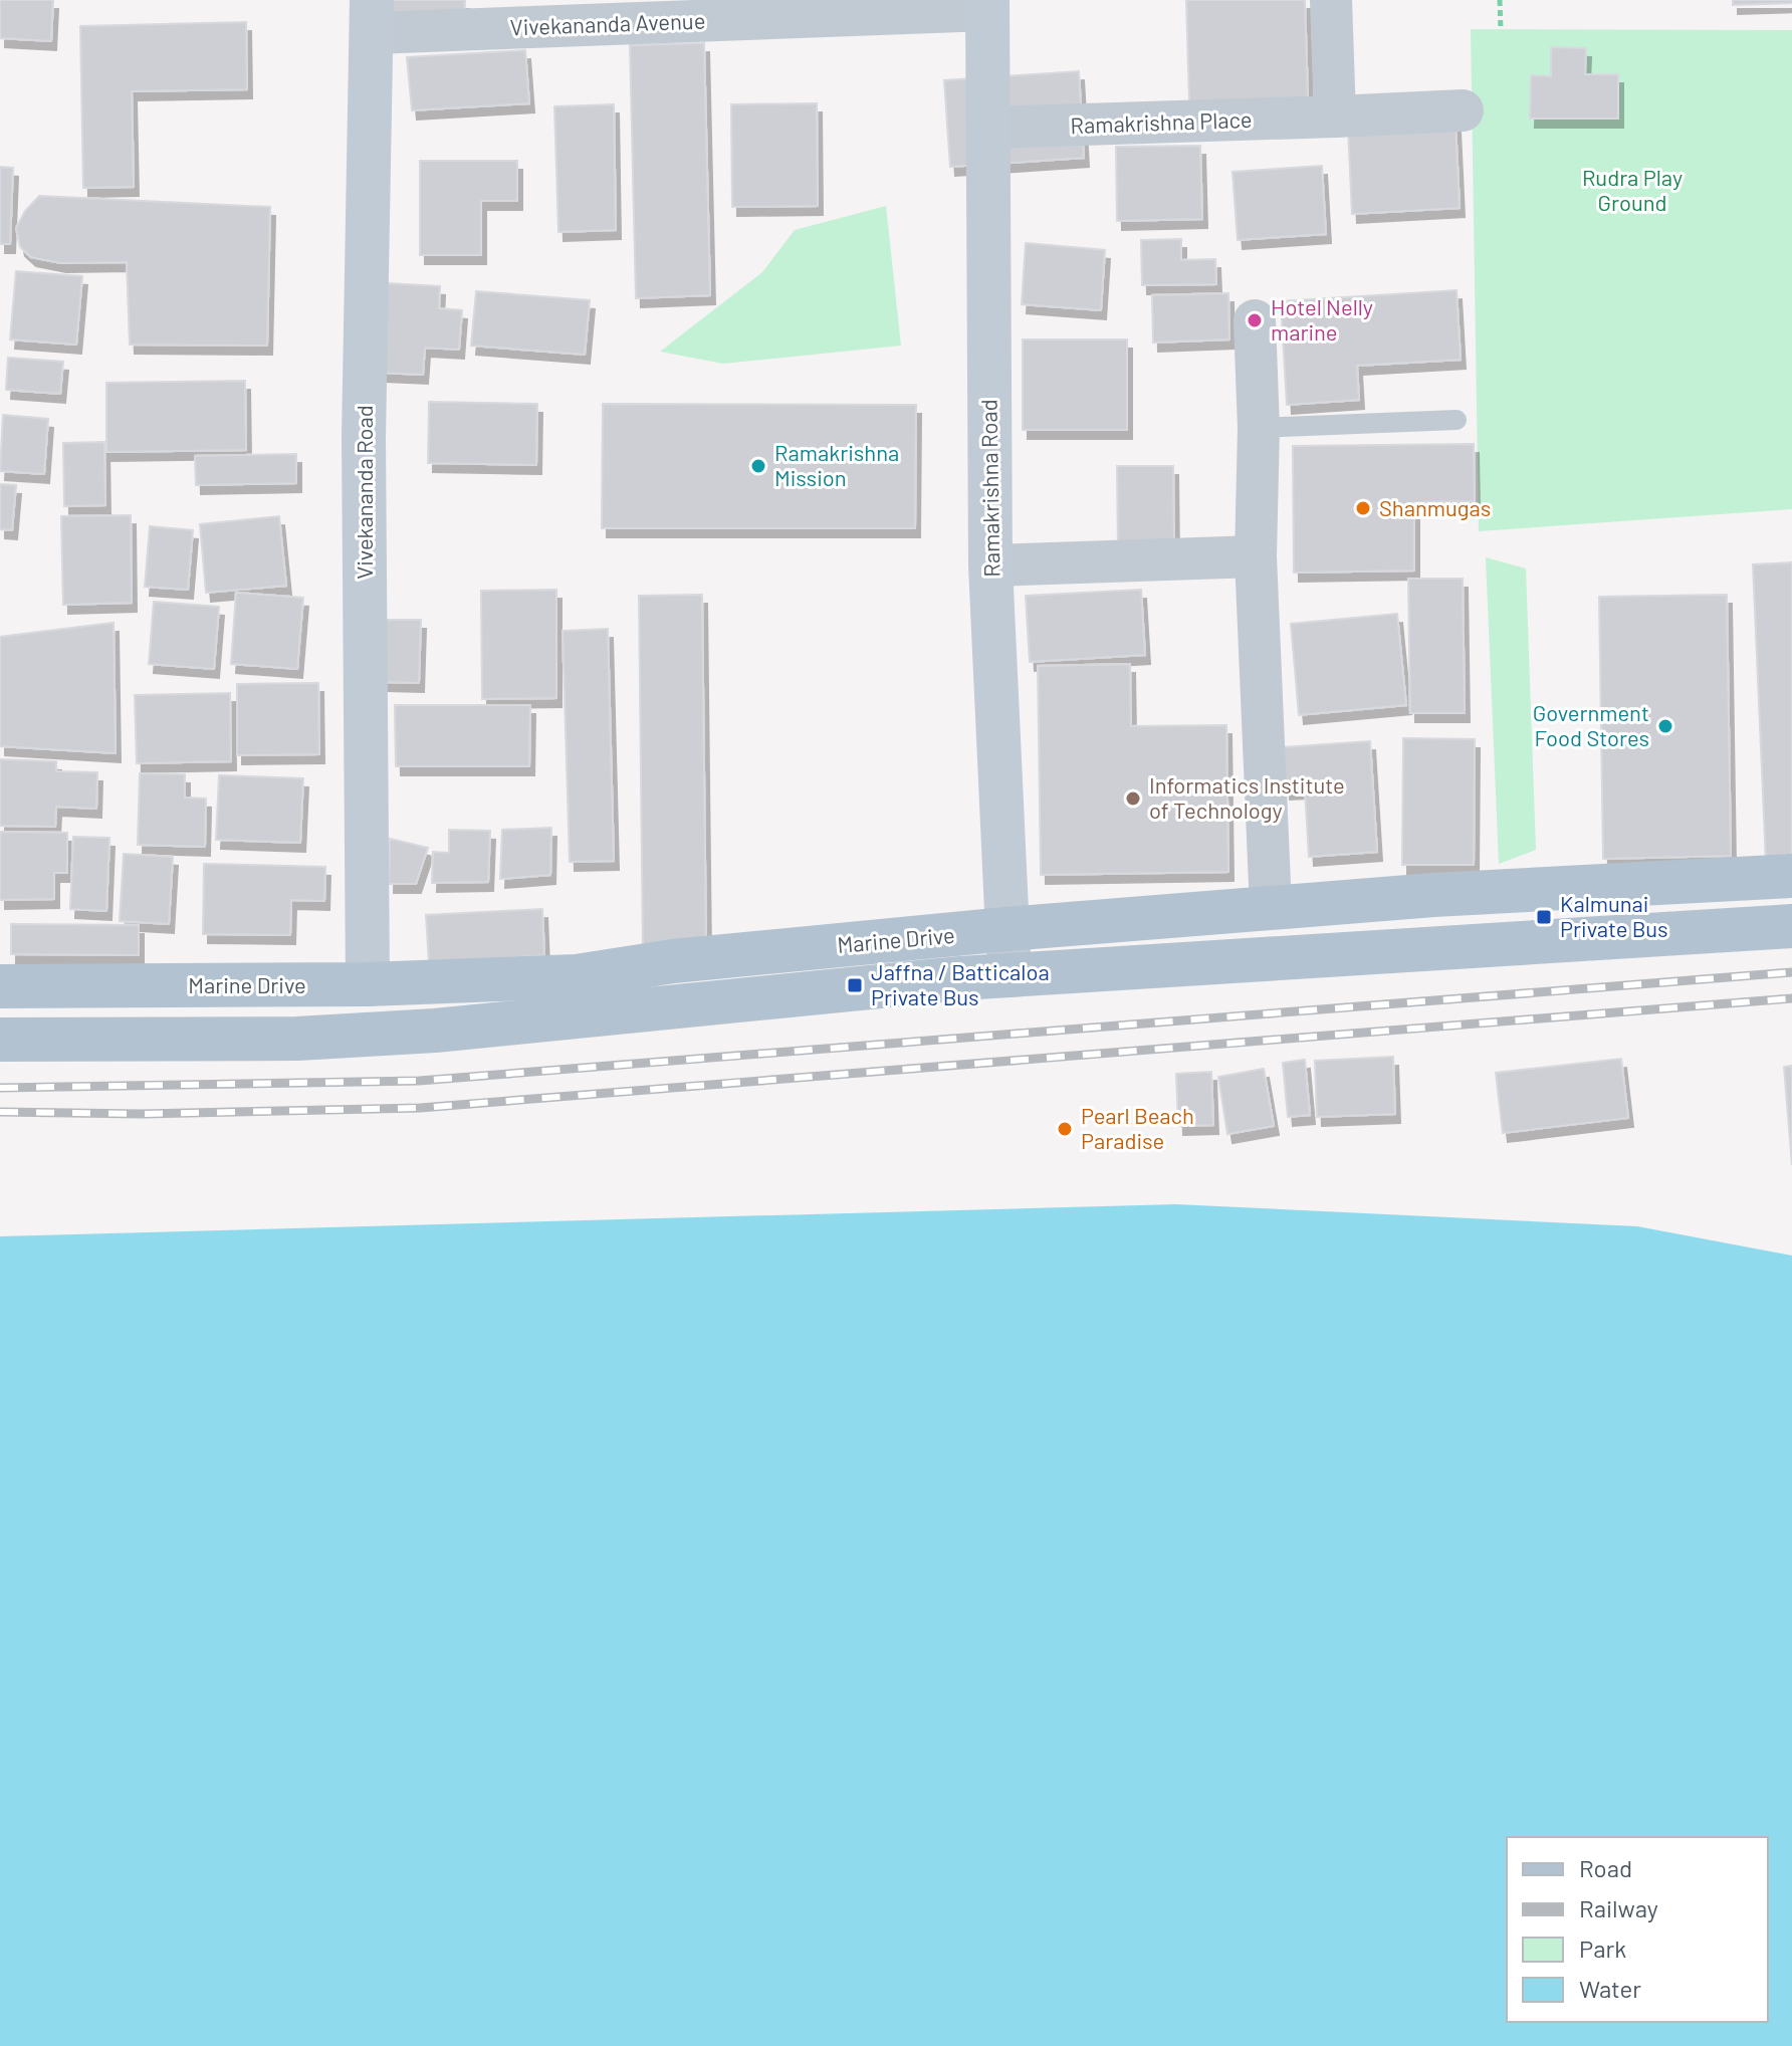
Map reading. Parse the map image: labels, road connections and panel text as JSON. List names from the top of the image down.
{
  "streets": {
    "main road": ["Marine Drive"],
    "street": [
      "Vivekananda Avenue",
      "Ramakrishna Place",
      "Ramakrishna Road",
      "Vivekananda Road"
    ]
  },
  "crossings": [
    ["Vivekananda Avenue", "Ramakrishna Road"],
    ["Vivekananda Avenue", "Vivekananda Road"],
    ["Ramakrishna Place", "Ramakrishna Road"],
    ["Ramakrishna Road", "Marine Drive"],
    ["Vivekananda Road", "Marine Drive"]
  ],
  "parks": ["Rudra Play Ground"],
  "places": {
    "other": [
      "Hotel Nelly marine",
      "Ramakrishna Mission",
      "Shanmugas",
      "Government Food Stores",
      "Informatics Institute of Technology",
      "Pearl Beach Paradise"
    ],
    "transit": ["Kalmunai Private Bus", "Jaffna / Batticaloa Private Bus"]
  },
  "legend": [
    "Road",
    "Railway",
    "Park",
    "Water"
  ]
}
